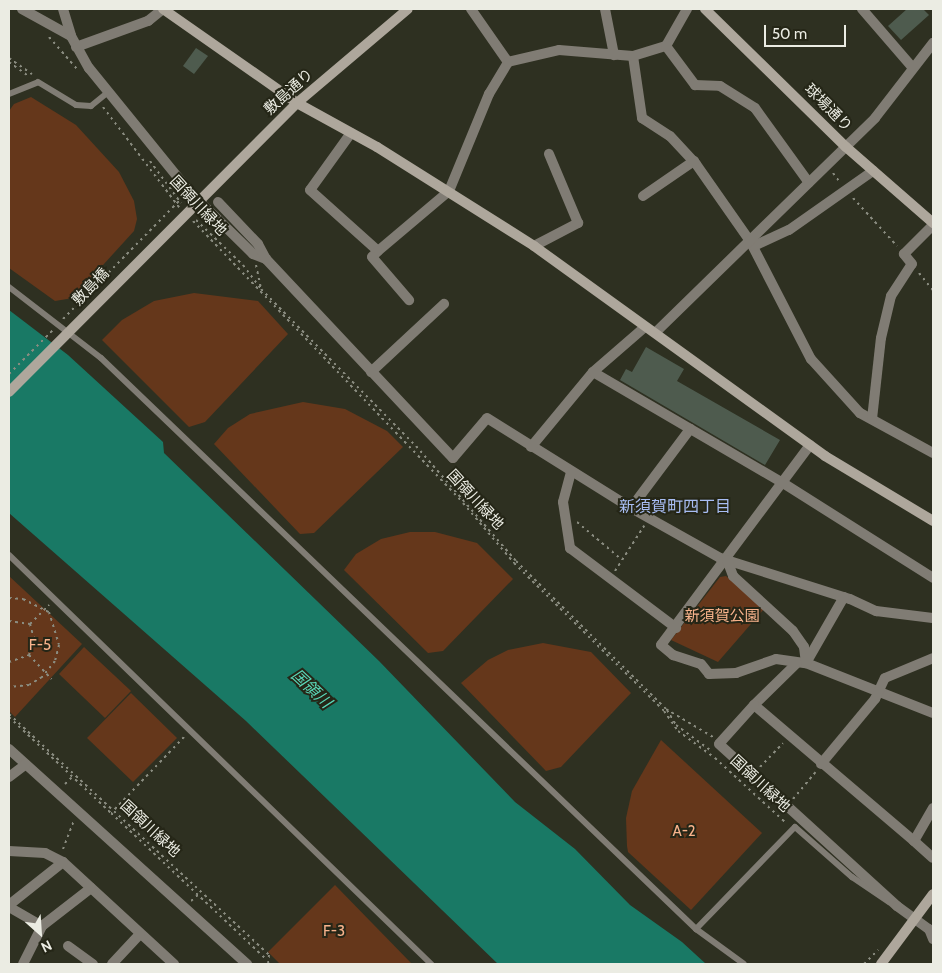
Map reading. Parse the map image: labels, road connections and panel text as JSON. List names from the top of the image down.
{
  "streets": {
    "street": ["敷島通り", "球場通り", "敷島橋"],
    "path": ["国領川緑地"]
  },
  "crossings": [
    ["敷島通り", "敷島橋"]
  ],
  "districts": ["新須賀町四丁目"],
  "water": ["国領川"],
  "parks": [
    "新須賀公園",
    "F-5",
    "A-2",
    "F-3"
  ],
  "scale_bar": "50 m",
  "north": "bottom right"
}
